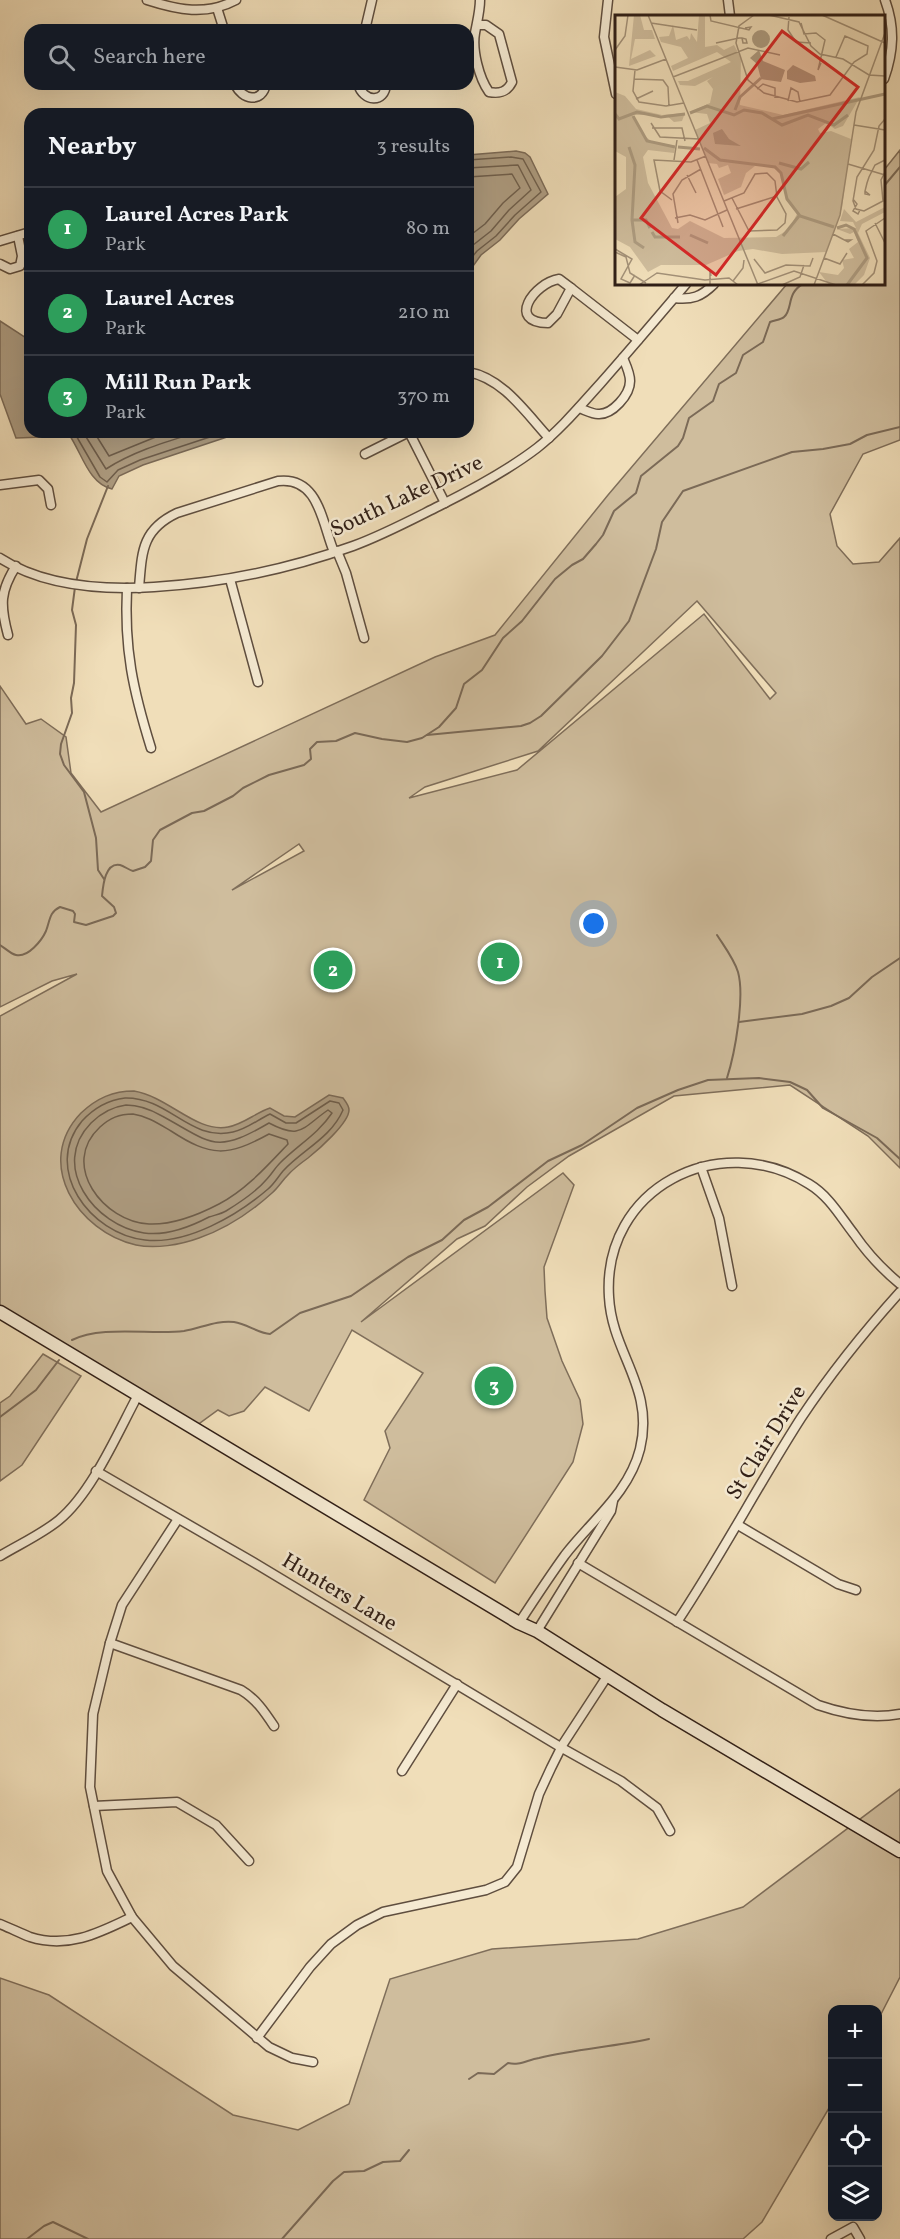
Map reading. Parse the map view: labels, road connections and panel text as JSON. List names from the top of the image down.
{
  "streets": {
    "street": ["South Lake Drive", "St Clair Drive", "Hunters Lane"]
  },
  "page": {
    "search": "Search here",
    "heading": ["Nearby", "3 results"],
    "list": [
      {
        "mark": "1",
        "name": "Laurel Acres Park",
        "note": "Park",
        "value": "80 m"
      },
      {
        "mark": "2",
        "name": "Laurel Acres",
        "note": "Park",
        "value": "210 m"
      },
      {
        "mark": "3",
        "name": "Mill Run Park",
        "note": "Park",
        "value": "370 m"
      }
    ],
    "pins": ["1", "2", "3"],
    "map_buttons": ["+", "−"]
  }
}
